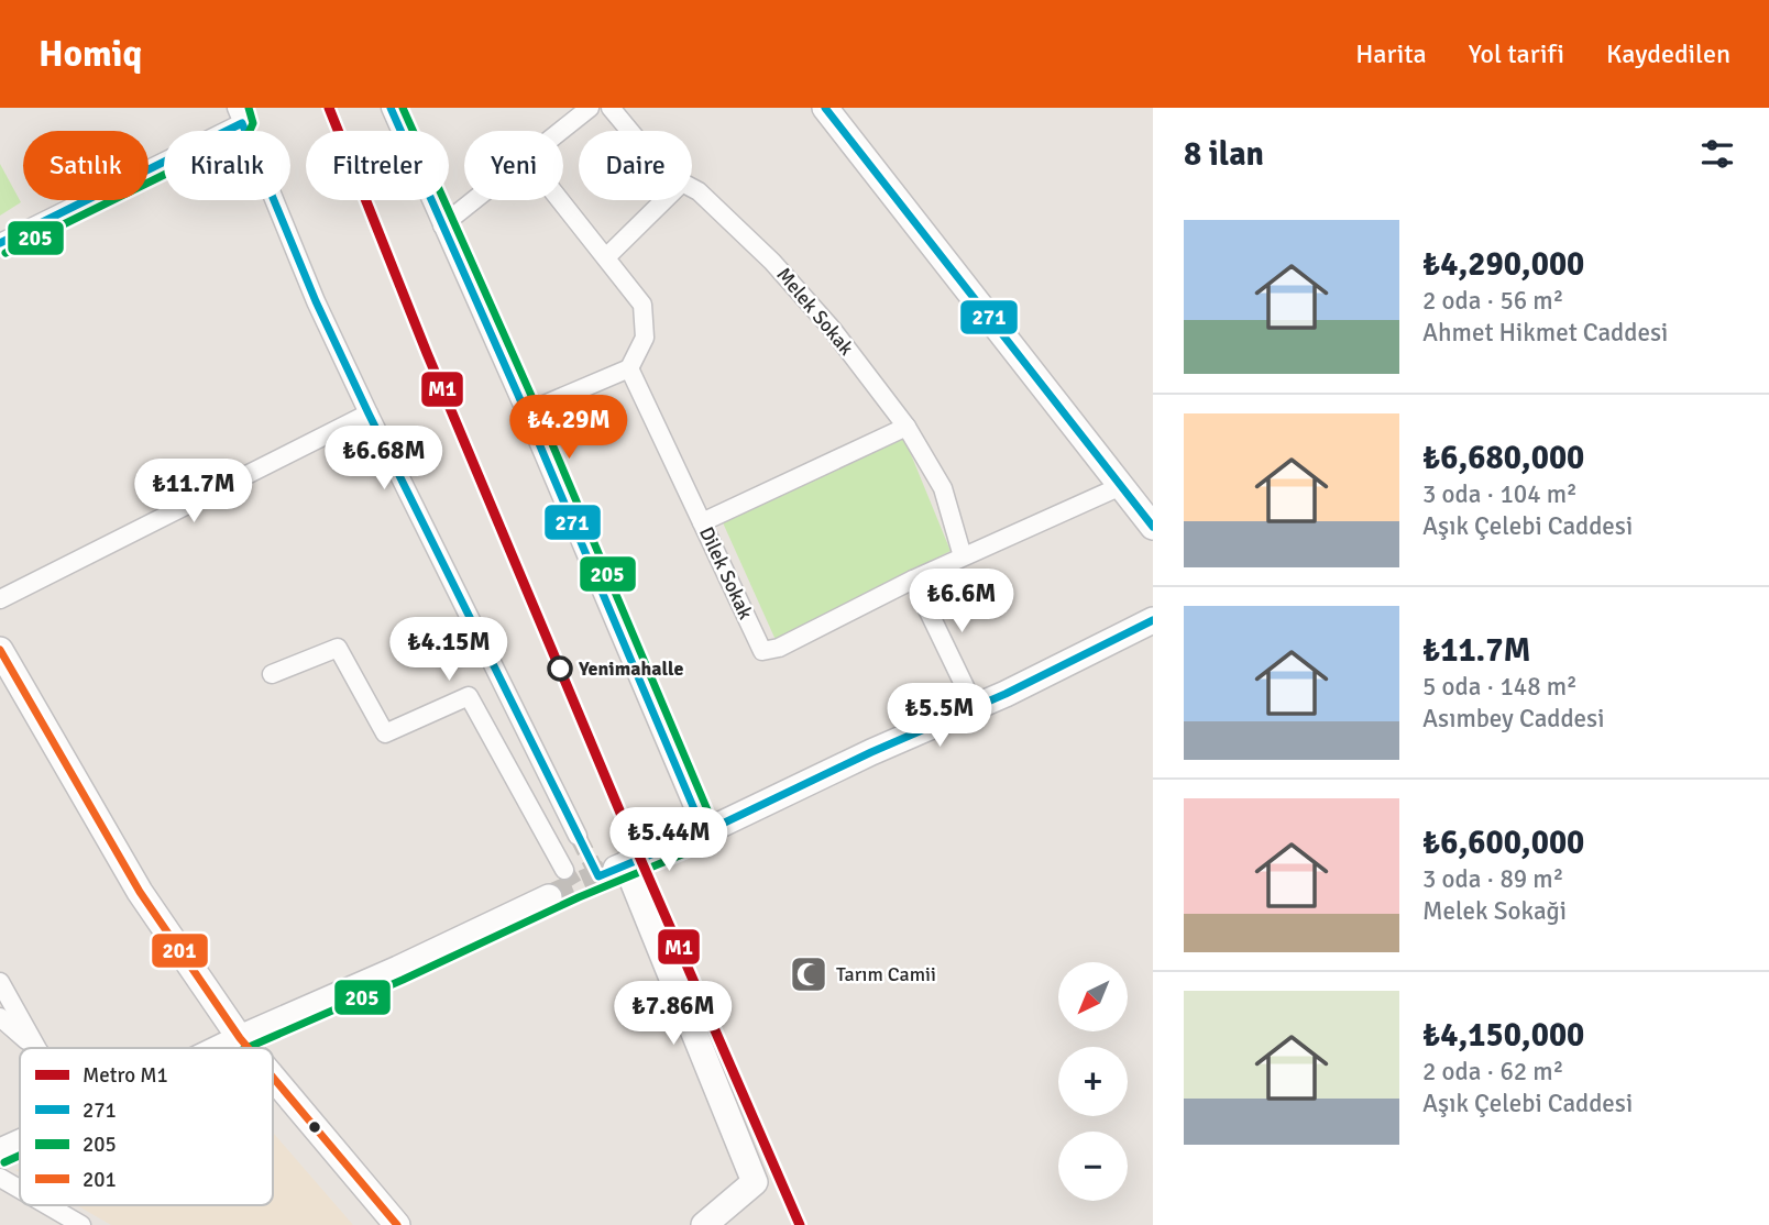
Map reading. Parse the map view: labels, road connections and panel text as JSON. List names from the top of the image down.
{
  "streets": {
    "street": ["Melek Sokak", "Dilek Sokak"]
  },
  "crossings": [
    ["Melek Sokak", "Dilek Sokak"]
  ],
  "places": {
    "other": ["Yenimahalle"],
    "mosque": ["Tarım Camii"]
  },
  "lines": [
    "metro line M1",
    "transit line 271",
    "transit line 205",
    "transit line 201"
  ],
  "legend": [
    "Metro M1",
    "271",
    "205",
    "201"
  ],
  "north": "bottom left",
  "page": {
    "header": "Homiq",
    "nav": ["Harita", "Yol tarifi", "Kaydedilen"],
    "heading": "8 ilan",
    "chip": [
      "Satılık",
      "Kiralık",
      "Filtreler",
      "Yeni",
      "Daire"
    ],
    "list": [
      {
        "name": "₺4,290,000",
        "note": "2 oda · 56 m² · Ahmet Hikmet Caddesi"
      },
      {
        "name": "₺6,680,000",
        "note": "3 oda · 104 m² · Aşık Çelebi Caddesi"
      },
      {
        "name": "₺11.7M",
        "note": "5 oda · 148 m² · Asımbey Caddesi"
      },
      {
        "name": "₺6,600,000",
        "note": "3 oda · 89 m² · Melek Sokaği"
      },
      {
        "name": "₺4,150,000",
        "note": "2 oda · 62 m² · Aşık Çelebi Caddesi"
      }
    ],
    "price": [
      "₺4.29M",
      "₺6.68M",
      "₺11.7M",
      "₺6.6M",
      "₺4.15M",
      "₺5.5M",
      "₺5.44M",
      "₺7.86M"
    ],
    "map_buttons": ["+", "−"]
  }
}
